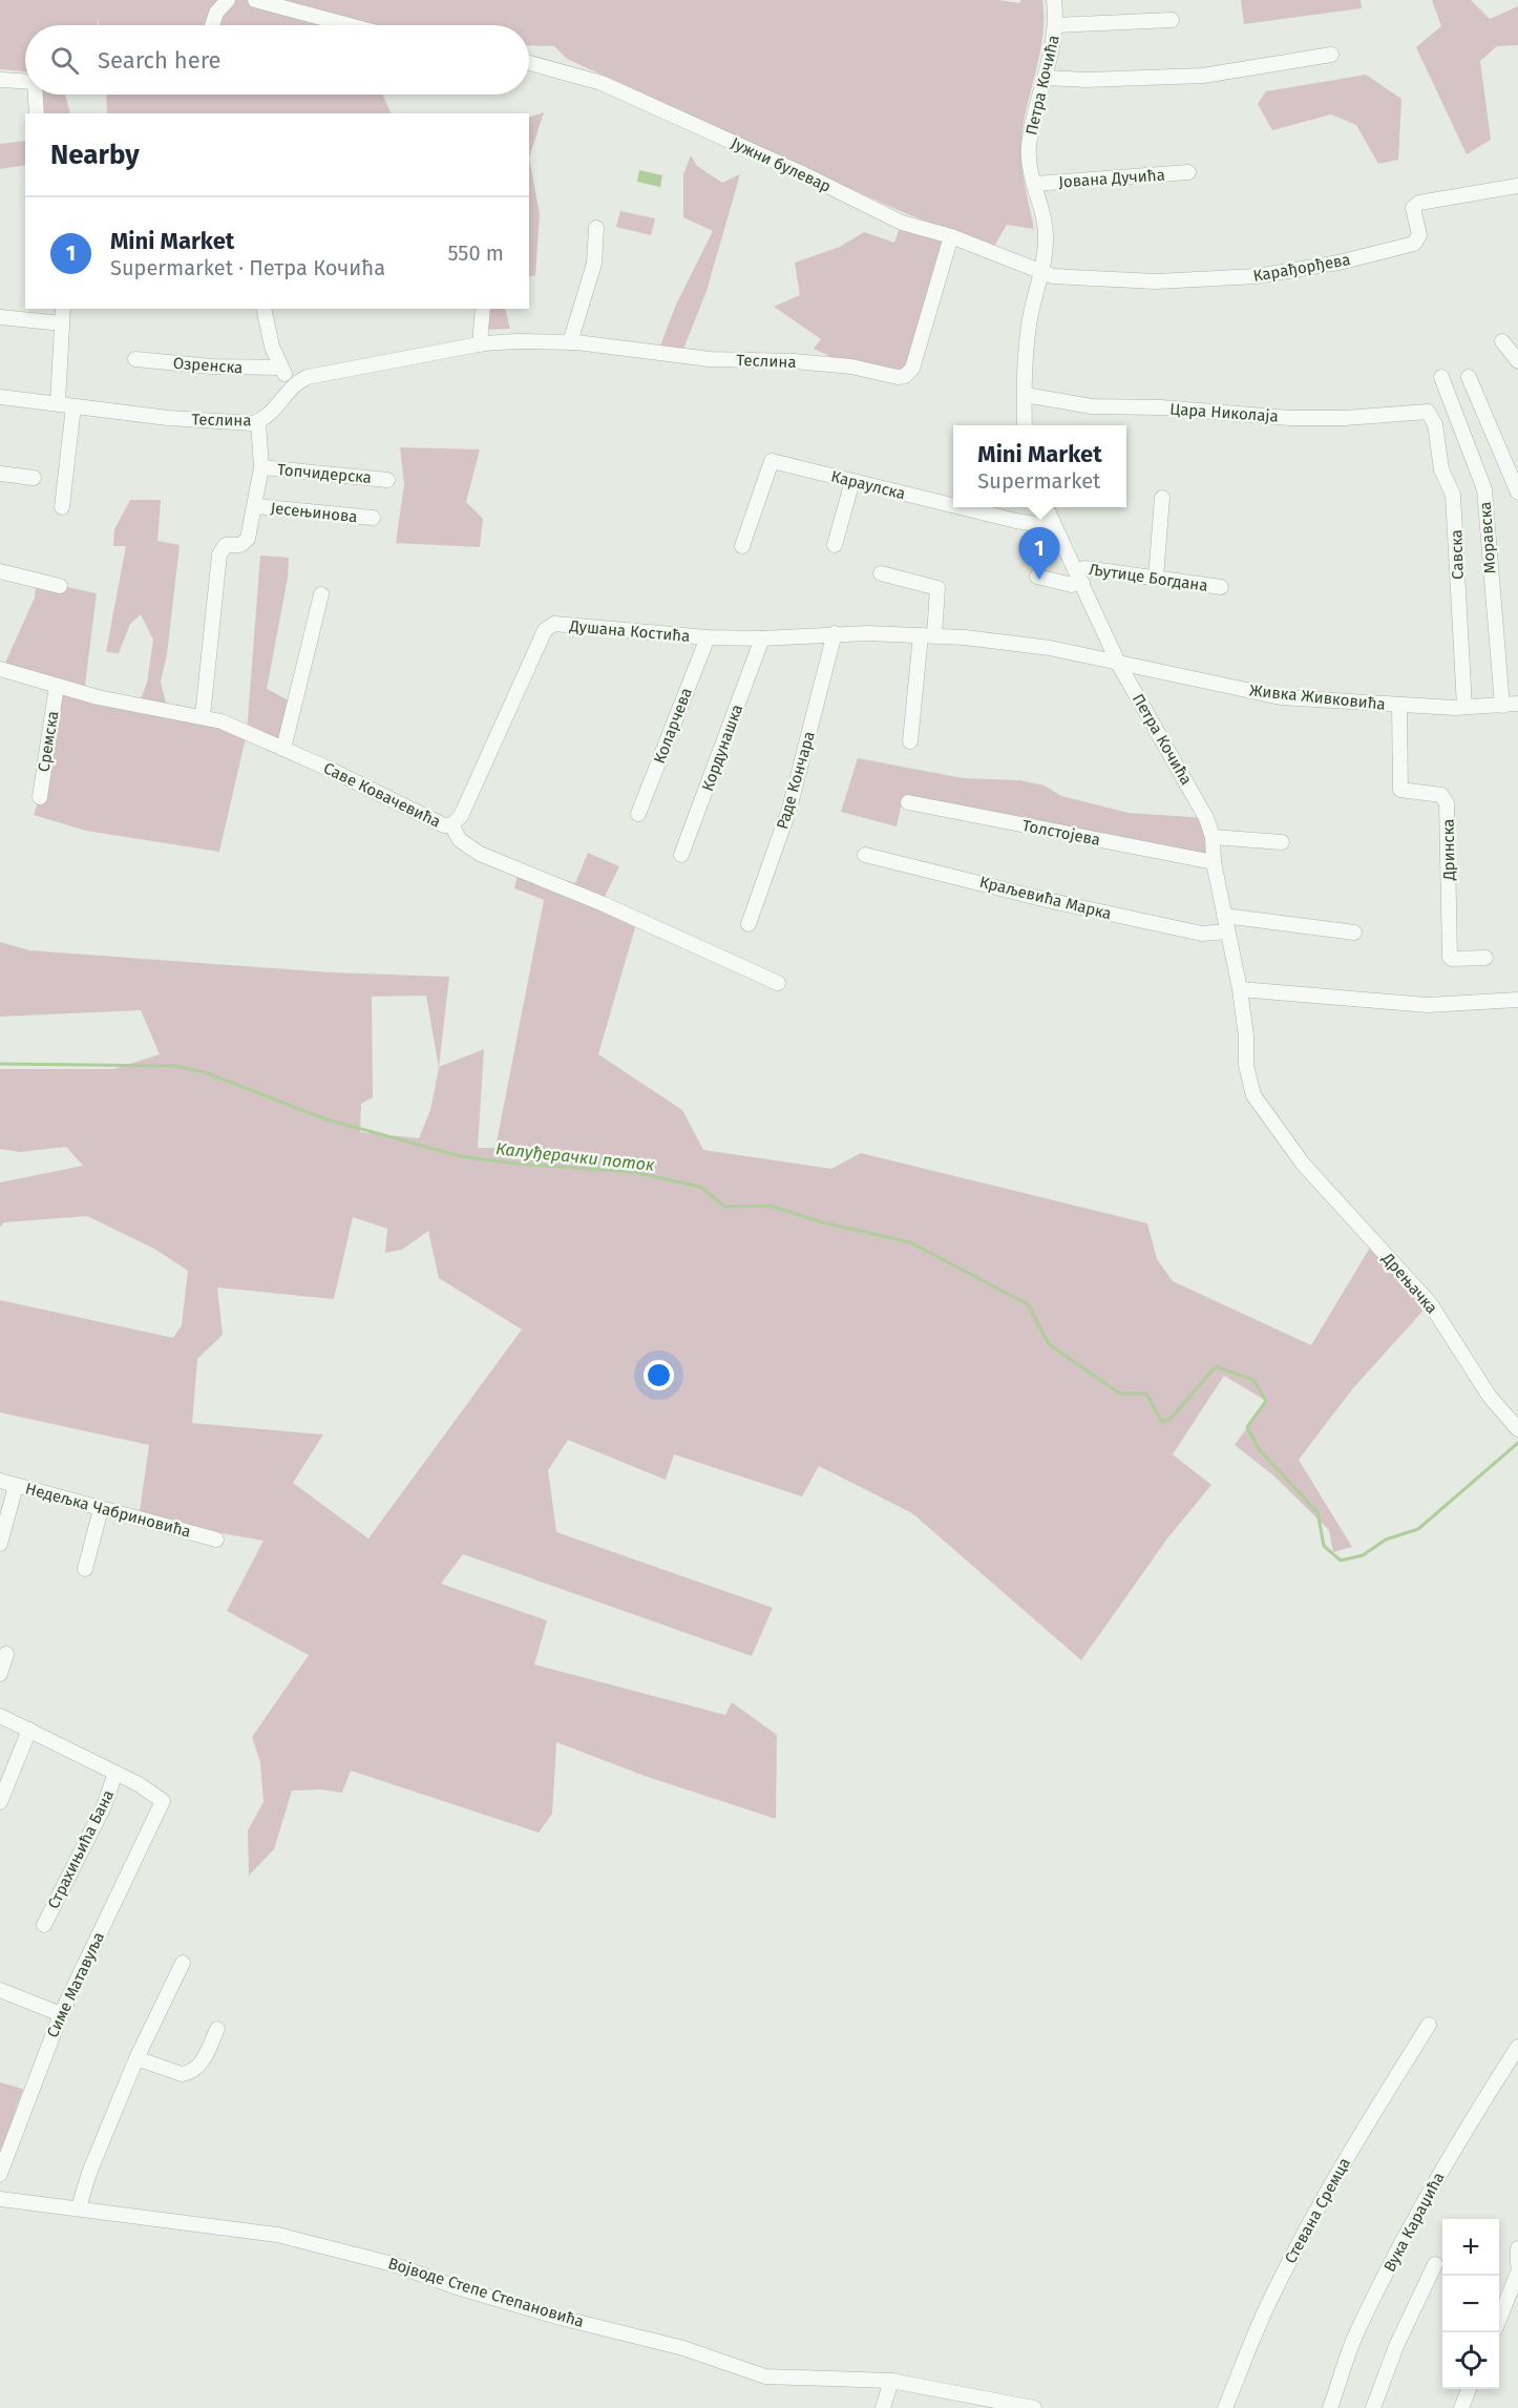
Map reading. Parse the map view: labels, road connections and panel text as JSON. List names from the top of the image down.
{
  "streets": {
    "street": [
      "Петра Кочића",
      "Јужни булевар",
      "Јована Дучића",
      "Карађорђева",
      "Теслина",
      "Озренска",
      "Цара Николаја",
      "Топчидерска",
      "Караулска",
      "Јесењинова",
      "Моравска",
      "Савска",
      "Љутице Богдана",
      "Душана Костића",
      "Живка Живковића",
      "Коларчева",
      "Сремска",
      "Кордунашка",
      "Раде Кончара",
      "Саве Ковачевића",
      "Толстојева",
      "Дринска",
      "Краљевића Марка",
      "Дрењачка",
      "Недељка Чабриновића",
      "Страхињића Бана",
      "Симе Матавуља",
      "Стевана Сремца",
      "Вука Караџића",
      "Војводе Степе Степановића"
    ]
  },
  "crossings": [
    ["Петра Кочића", "Јужни булевар"],
    ["Петра Кочића", "Јована Дучића"],
    ["Петра Кочића", "Карађорђева"],
    ["Петра Кочића", "Цара Николаја"],
    ["Петра Кочића", "Караулска"],
    ["Петра Кочића", "Љутице Богдана"],
    ["Петра Кочића", "Душана Костића"],
    ["Петра Кочића", "Живка Живковића"],
    ["Петра Кочића", "Толстојева"],
    ["Петра Кочића", "Краљевића Марка"],
    ["Петра Кочића", "Дрењачка"],
    ["Јужни булевар", "Карађорђева"],
    ["Јужни булевар", "Теслина"],
    ["Цара Николаја", "Савска"],
    ["Моравска", "Живка Живковића"],
    ["Савска", "Живка Живковића"],
    ["Душана Костића", "Живка Живковића"],
    ["Душана Костића", "Коларчева"],
    ["Душана Костића", "Кордунашка"],
    ["Душана Костића", "Раде Кончара"],
    ["Душана Костића", "Саве Ковачевића"],
    ["Живка Живковића", "Дринска"],
    ["Сремска", "Саве Ковачевића"],
    ["Страхињића Бана", "Симе Матавуља"]
  ],
  "water": ["Калуђерачки поток"],
  "page": {
    "search": "Search here",
    "heading": "Nearby",
    "list": [
      {
        "mark": "1",
        "name": "Mini Market",
        "note": "Supermarket · Петра Кочића",
        "value": "550 m"
      }
    ],
    "popup": ["Mini Market", "Supermarket"],
    "pins": "1",
    "map_buttons": ["+", "−"]
  }
}
